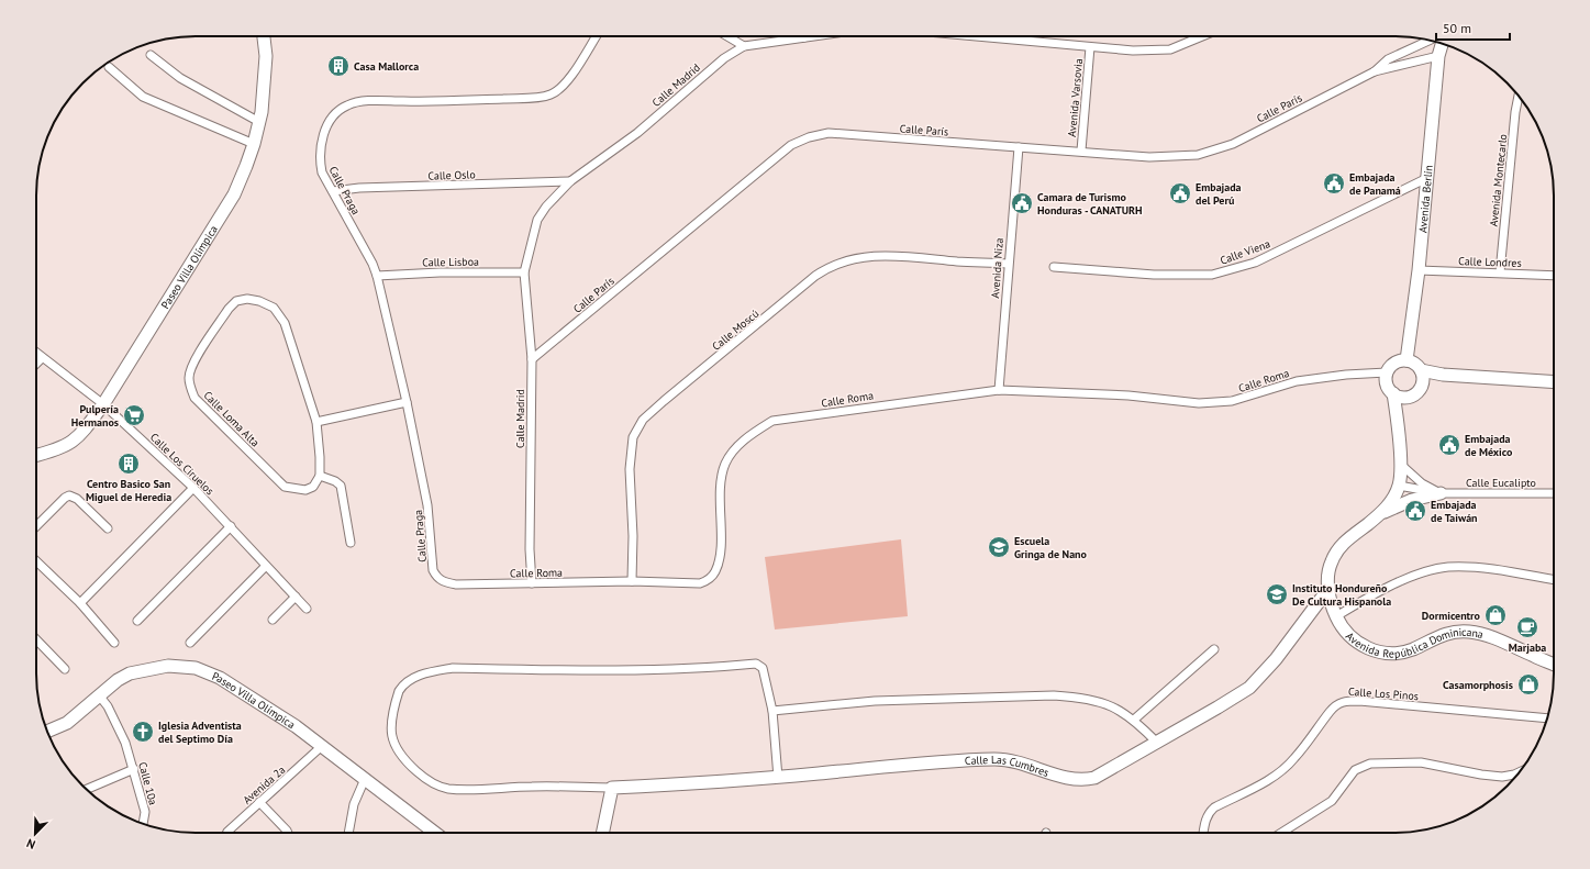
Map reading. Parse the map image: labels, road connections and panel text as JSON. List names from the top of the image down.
{
  "streets": {
    "street": [
      "Calle Madrid",
      "Avenida Varsovia",
      "Calle París",
      "Calle Oslo",
      "Avenida Montecarlo",
      "Calle Praga",
      "Avenida Berlín",
      "Calle Viena",
      "Calle Lisboa",
      "Calle Londres",
      "Paseo Villa Olímpica",
      "Avenida Niza",
      "Calle Moscú",
      "Calle Roma",
      "Calle Loma Alta",
      "Calle Los Ciruelos",
      "Calle Eucalipto",
      "Avenida República Dominicana",
      "Calle Los Pinos",
      "Calle Las Cumbres",
      "Calle 10a",
      "Avenida 2a"
    ]
  },
  "crossings": [
    ["Calle Madrid", "Avenida Varsovia"],
    ["Calle Madrid", "Calle París"],
    ["Calle Madrid", "Calle Oslo"],
    ["Calle Madrid", "Calle Lisboa"],
    ["Calle Madrid", "Calle Roma"],
    ["Avenida Varsovia", "Calle París"],
    ["Calle París", "Avenida Berlín"],
    ["Calle París", "Avenida Niza"],
    ["Calle Oslo", "Calle Praga"],
    ["Avenida Montecarlo", "Calle Londres"],
    ["Calle Praga", "Calle Lisboa"],
    ["Calle Praga", "Calle Roma"],
    ["Avenida Berlín", "Calle Viena"],
    ["Avenida Berlín", "Calle Londres"],
    ["Avenida Berlín", "Calle Roma"],
    ["Avenida Berlín", "Avenida República Dominicana"],
    ["Paseo Villa Olímpica", "Calle Los Ciruelos"],
    ["Paseo Villa Olímpica", "Calle 10a"],
    ["Paseo Villa Olímpica", "Avenida 2a"],
    ["Avenida Niza", "Calle Moscú"],
    ["Avenida Niza", "Calle Roma"],
    ["Calle Moscú", "Calle Roma"],
    ["Calle Roma", "Avenida República Dominicana"],
    ["Calle Eucalipto", "Avenida República Dominicana"],
    ["Avenida República Dominicana", "Calle Las Cumbres"]
  ],
  "places": {
    "building": ["Casa Mallorca", "Centro Basico San Miguel de Heredia"],
    "public building": [
      "Embajada de Panamá",
      "Embajada del Perú",
      "Camara de Turismo Honduras - CANATURH",
      "Embajada de México",
      "Embajada de Taiwán"
    ],
    "supermarket": ["Pulpería Hermanos"],
    "school or university": ["Escuela Gringa de Nano", "Instituto Hondureño De Cultura Hispanola"],
    "shop": ["Dormicentro", "Casamorphosis"],
    "cafe": ["Marjaba"],
    "church": ["Iglesia Adventista del Septimo Día"]
  },
  "scale_bar": "50 m",
  "north": "bottom left"
}
